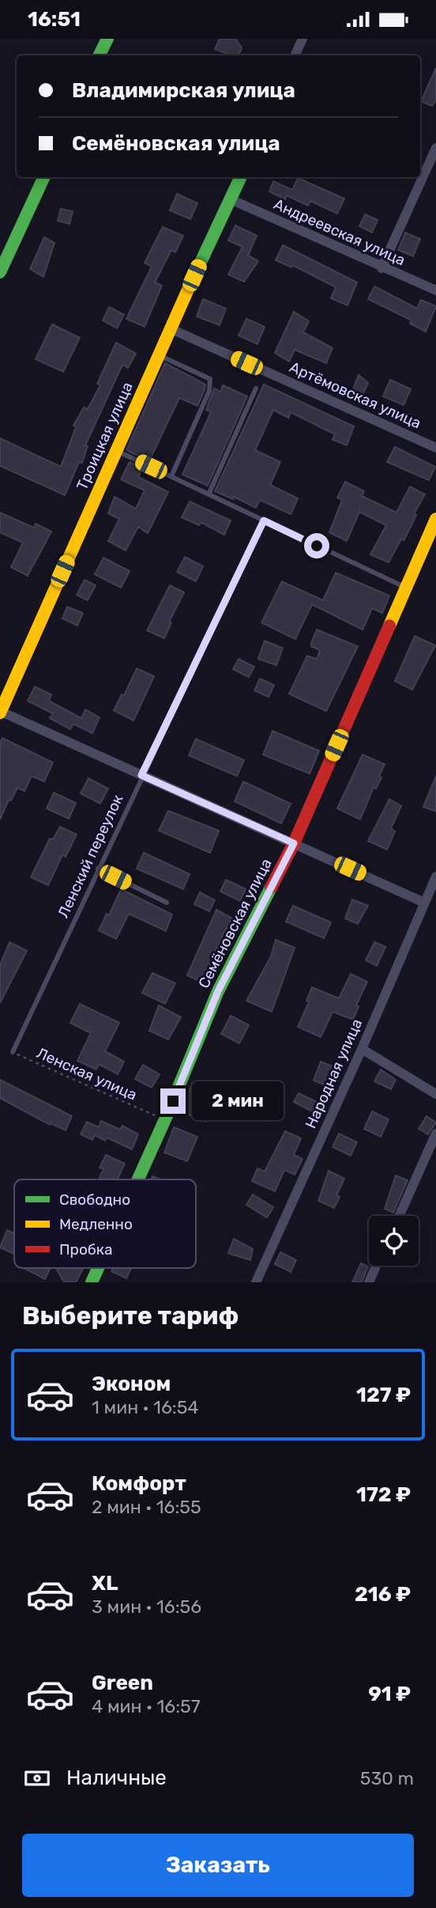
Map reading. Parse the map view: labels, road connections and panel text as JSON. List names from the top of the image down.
{
  "streets": {
    "street": [
      "Андреевская улица",
      "Артёмовская улица",
      "Троицкая улица",
      "Семёновская улица",
      "Народная улица"
    ],
    "lane": ["Ленский переулок"],
    "path": ["Ленская улица"]
  },
  "crossings": [
    ["Андреевская улица", "Троицкая улица"],
    ["Артёмовская улица", "Троицкая улица"],
    ["Ленский переулок", "Ленская улица"],
    ["Семёновская улица", "Ленская улица"]
  ],
  "legend": ["Свободно", "Медленно", "Пробка"],
  "page": {
    "status": "16:51",
    "banner": ["Владимирская улица", "Семёновская улица"],
    "bubble": "2 мин",
    "heading": "Выберите тариф",
    "list": [
      {
        "name": "Эконом",
        "note": "1 мин · 16:54",
        "value": "127 ₽"
      },
      {
        "name": "Комфорт",
        "note": "2 мин · 16:55",
        "value": "172 ₽"
      },
      {
        "name": "XL",
        "note": "3 мин · 16:56",
        "value": "216 ₽"
      },
      {
        "name": "Green",
        "note": "4 мин · 16:57",
        "value": "91 ₽"
      }
    ],
    "pay": ["Наличные", "530 m"],
    "buttons": "Заказать"
  }
}
